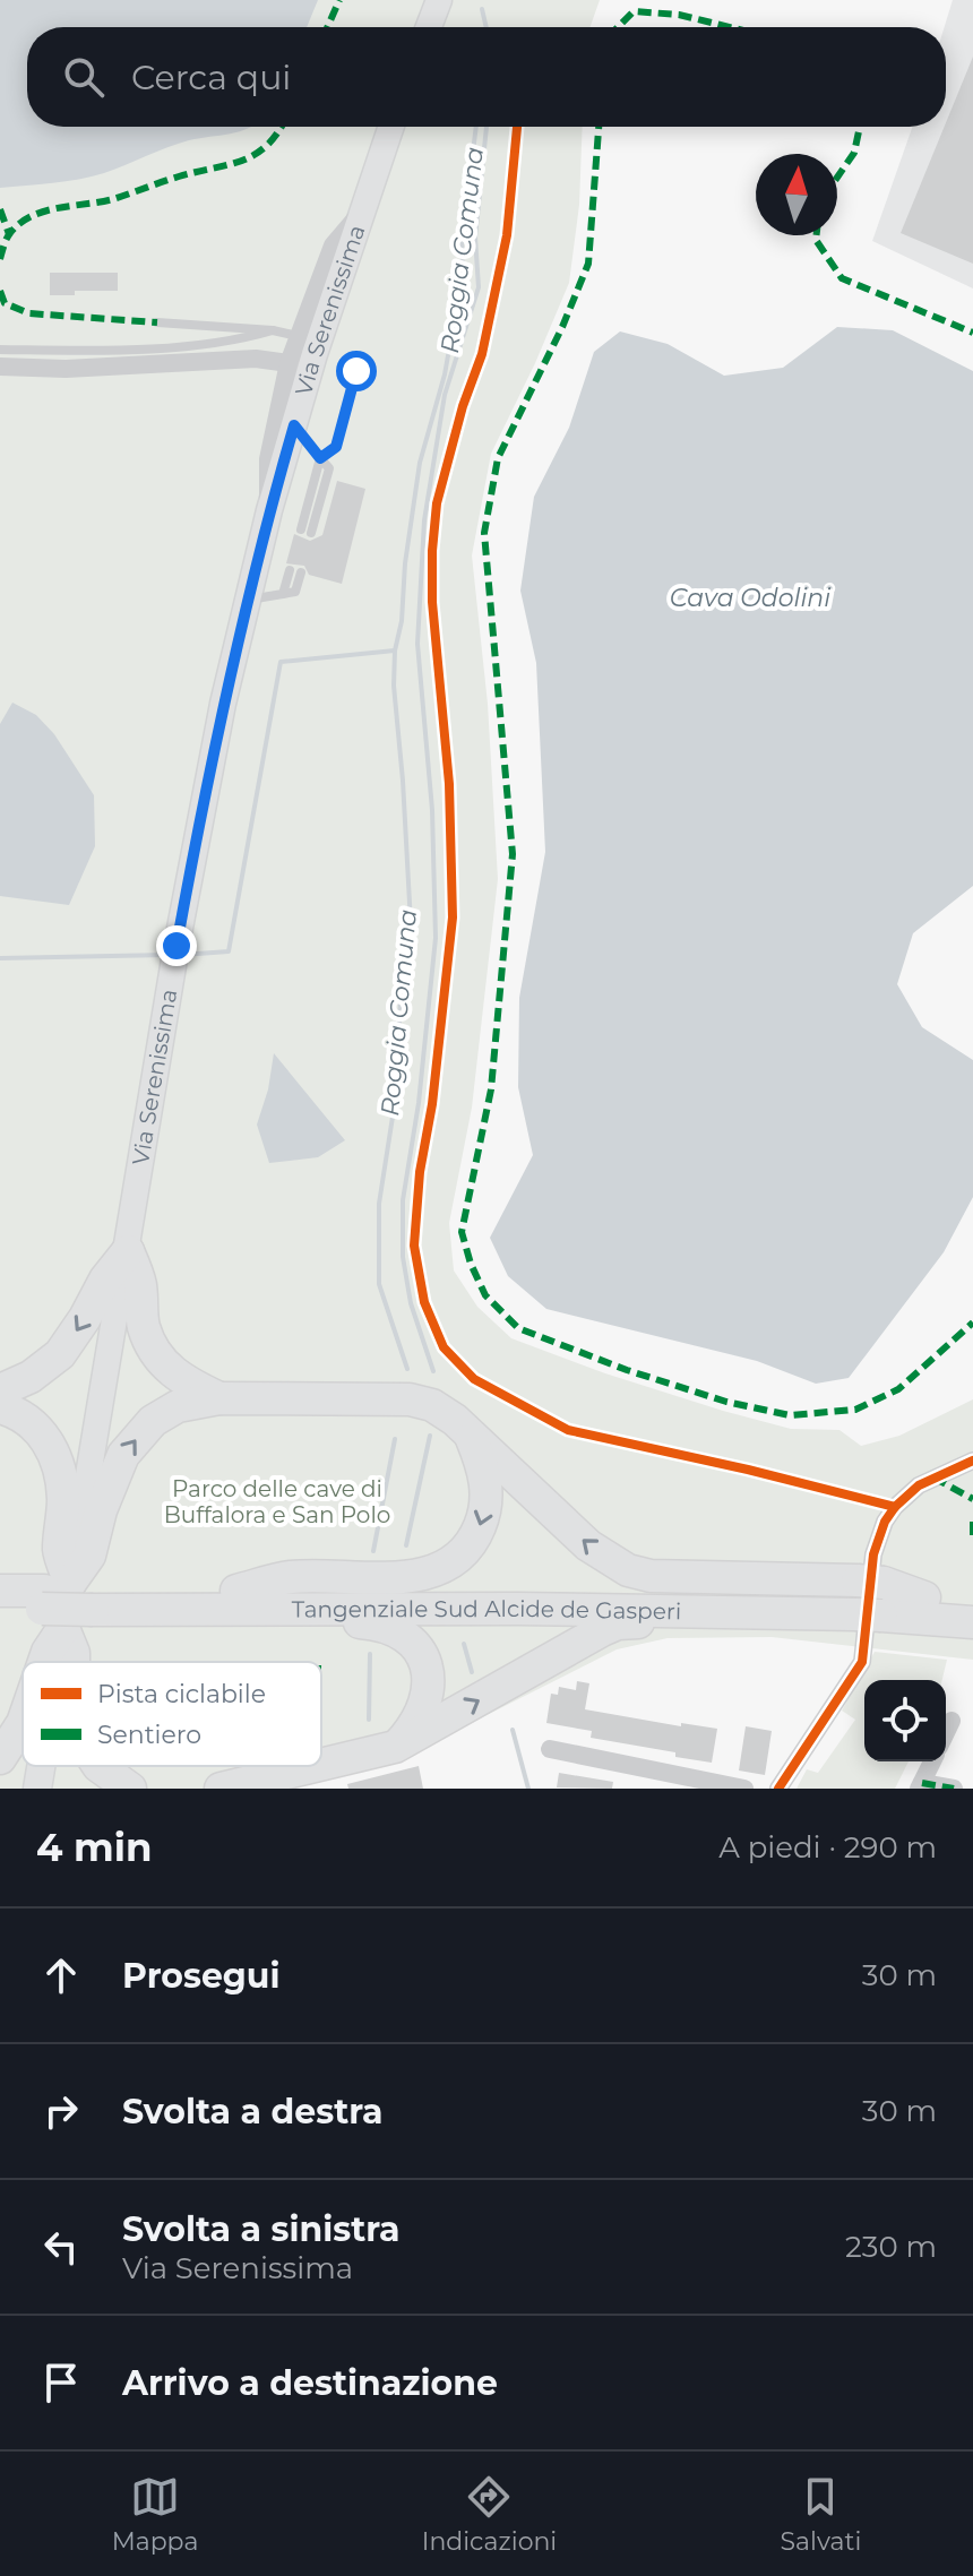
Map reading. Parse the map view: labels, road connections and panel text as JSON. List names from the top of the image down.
{
  "streets": {
    "highway": ["Tangenziale Sud Alcide de Gasperi"],
    "main road": ["Via Serenissima"]
  },
  "crossings": [
    ["Via Serenissima", "Tangenziale Sud Alcide de Gasperi"]
  ],
  "water": ["Roggia Comuna", "Cava Odolini"],
  "parks": ["Parco delle cave di Buffalora e San Polo"],
  "legend": ["Pista ciclabile", "Sentiero"],
  "north": "top",
  "page": {
    "search": "Cerca qui",
    "heading": ["4 min", "A piedi · 290 m"],
    "list": [
      ["Prosegui", "30 m"],
      ["Svolta a destra", "30 m"],
      ["Svolta a sinistra", "Via Serenissima", "230 m"],
      "Arrivo a destinazione"
    ],
    "nav": ["Mappa", "Indicazioni", "Salvati"]
  }
}
